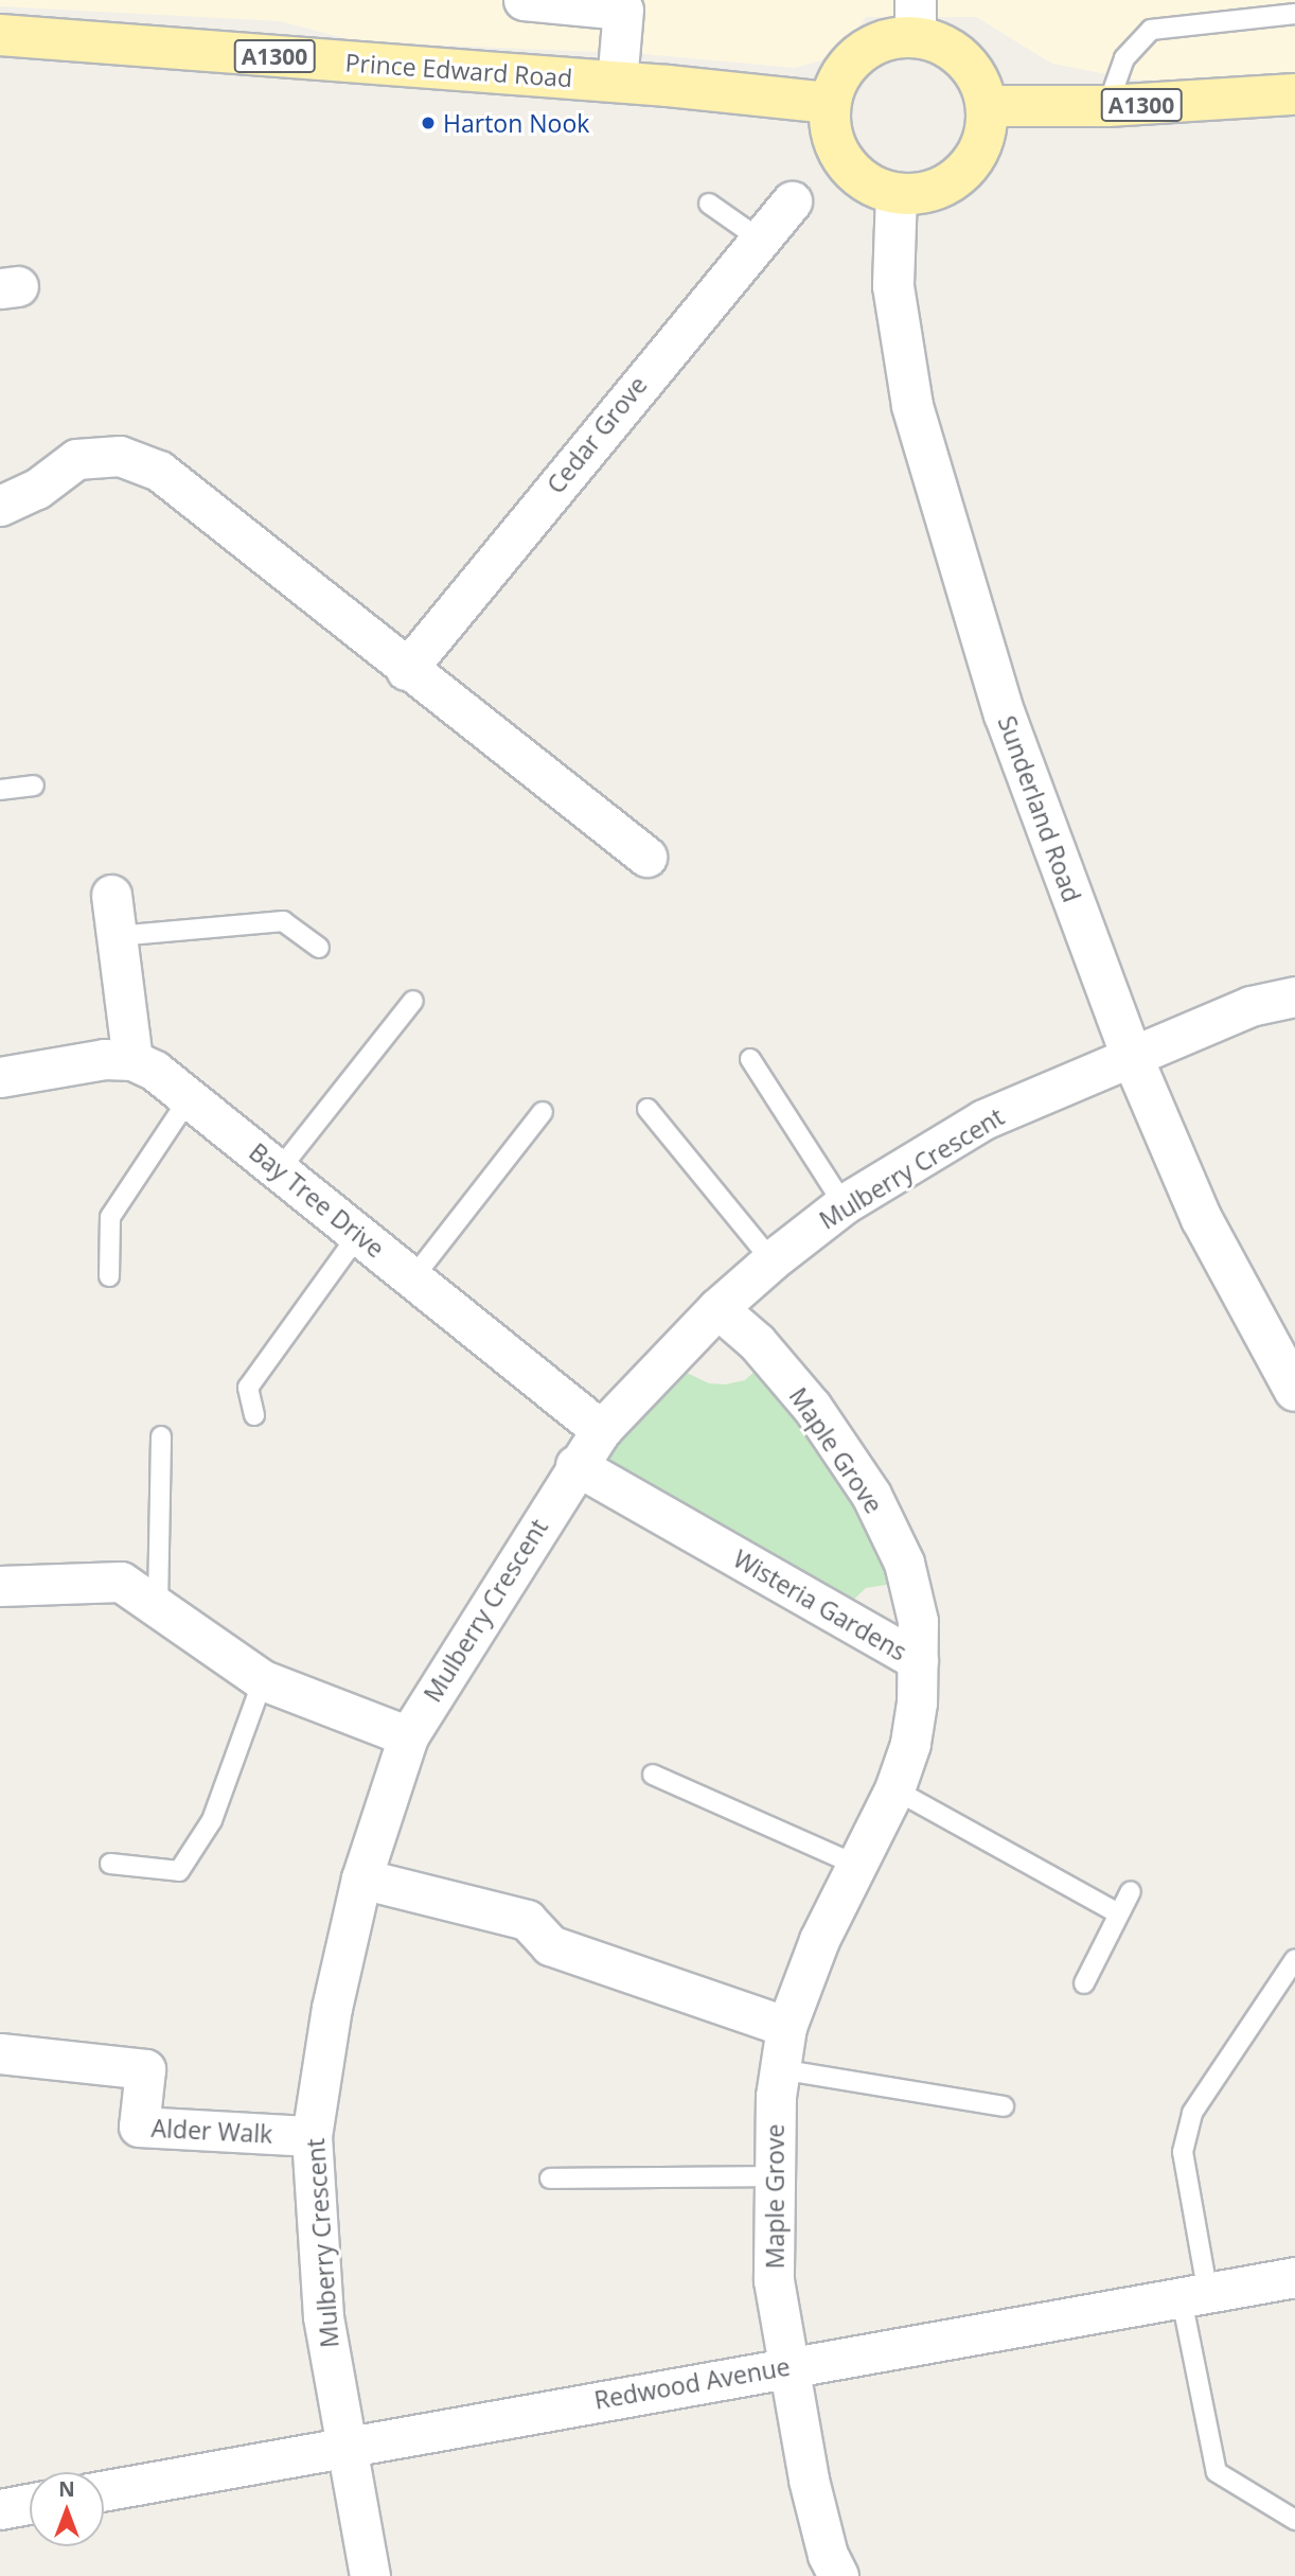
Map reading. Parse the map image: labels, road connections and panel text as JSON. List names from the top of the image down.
{
  "streets": {
    "main road": ["A1300", "Prince Edward Road"],
    "street": [
      "Cedar Grove",
      "Sunderland Road",
      "Mulberry Crescent",
      "Bay Tree Drive",
      "Maple Grove",
      "Wisteria Gardens",
      "Alder Walk",
      "Redwood Avenue"
    ]
  },
  "crossings": [
    ["A1300", "Prince Edward Road"],
    ["A1300", "Sunderland Road"],
    ["Prince Edward Road", "Sunderland Road"],
    ["Sunderland Road", "Mulberry Crescent"],
    ["Mulberry Crescent", "Bay Tree Drive"],
    ["Mulberry Crescent", "Maple Grove"],
    ["Mulberry Crescent", "Wisteria Gardens"],
    ["Mulberry Crescent", "Alder Walk"],
    ["Mulberry Crescent", "Redwood Avenue"],
    ["Maple Grove", "Wisteria Gardens"],
    ["Maple Grove", "Redwood Avenue"]
  ],
  "places": ["Harton Nook"],
  "north": "top"
}
